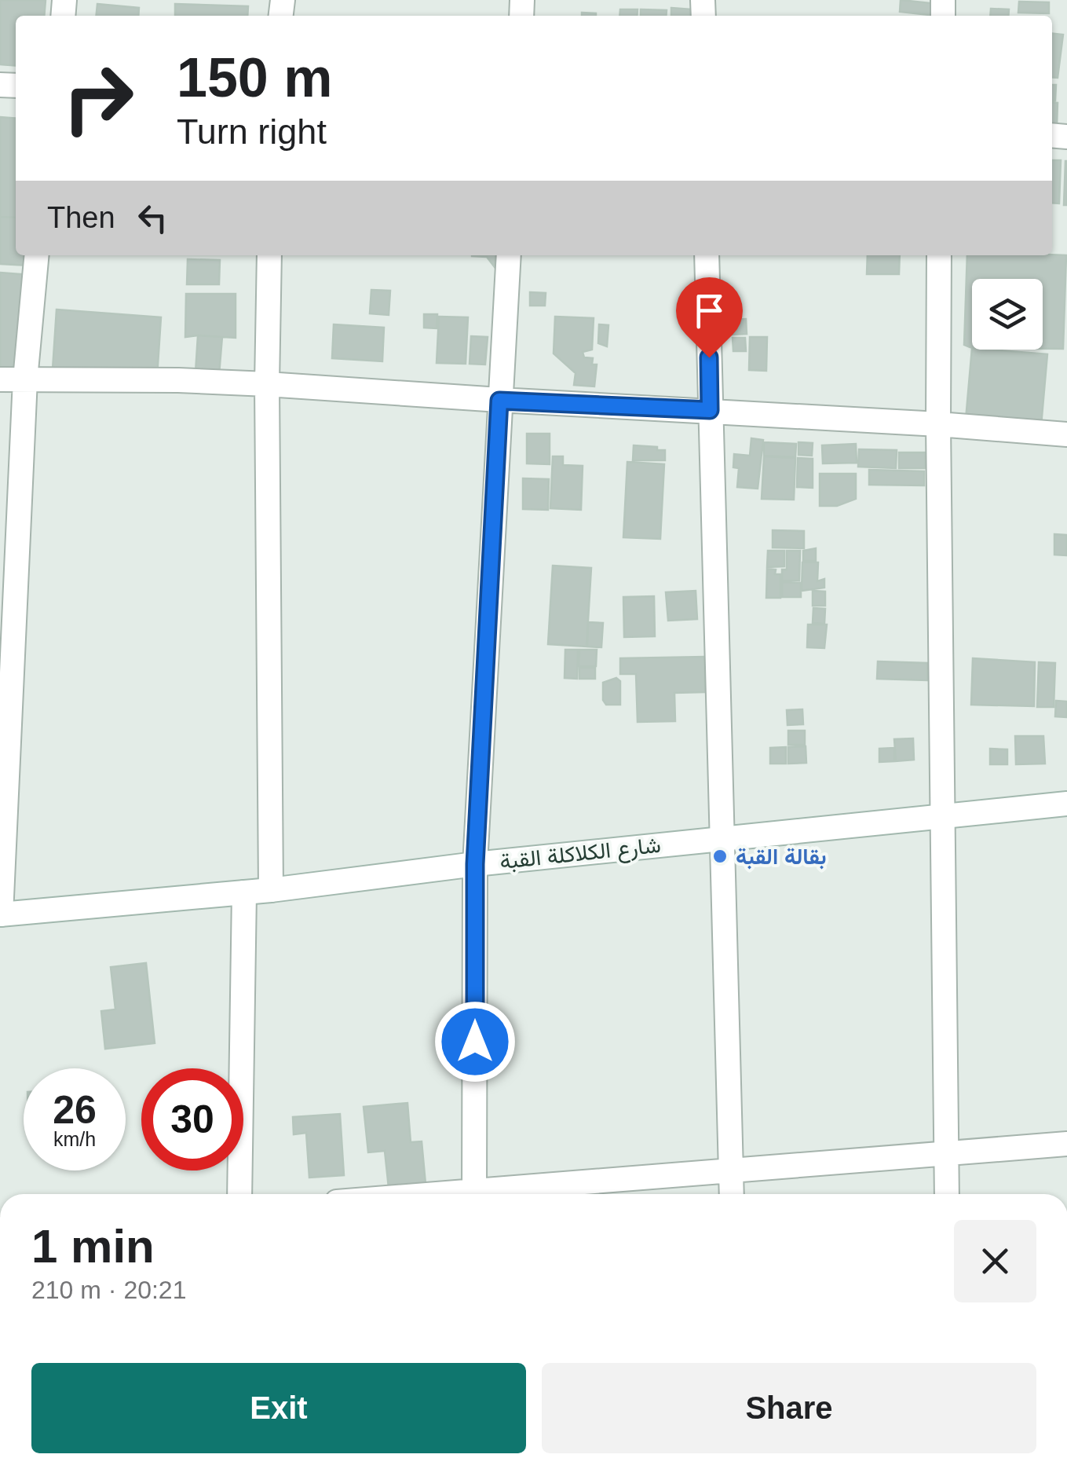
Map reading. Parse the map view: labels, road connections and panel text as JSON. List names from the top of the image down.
{
  "streets": {
    "street": ["شارع الكلاكلة القبة"]
  },
  "places": ["بقالة القبة"],
  "page": {
    "turn": ["150 m", "Turn right"],
    "then": "Then",
    "speed": "26 km/h",
    "limit": "30",
    "heading": ["1 min", "210 m · 20:21"],
    "buttons": ["Exit", "Share"]
  }
}
